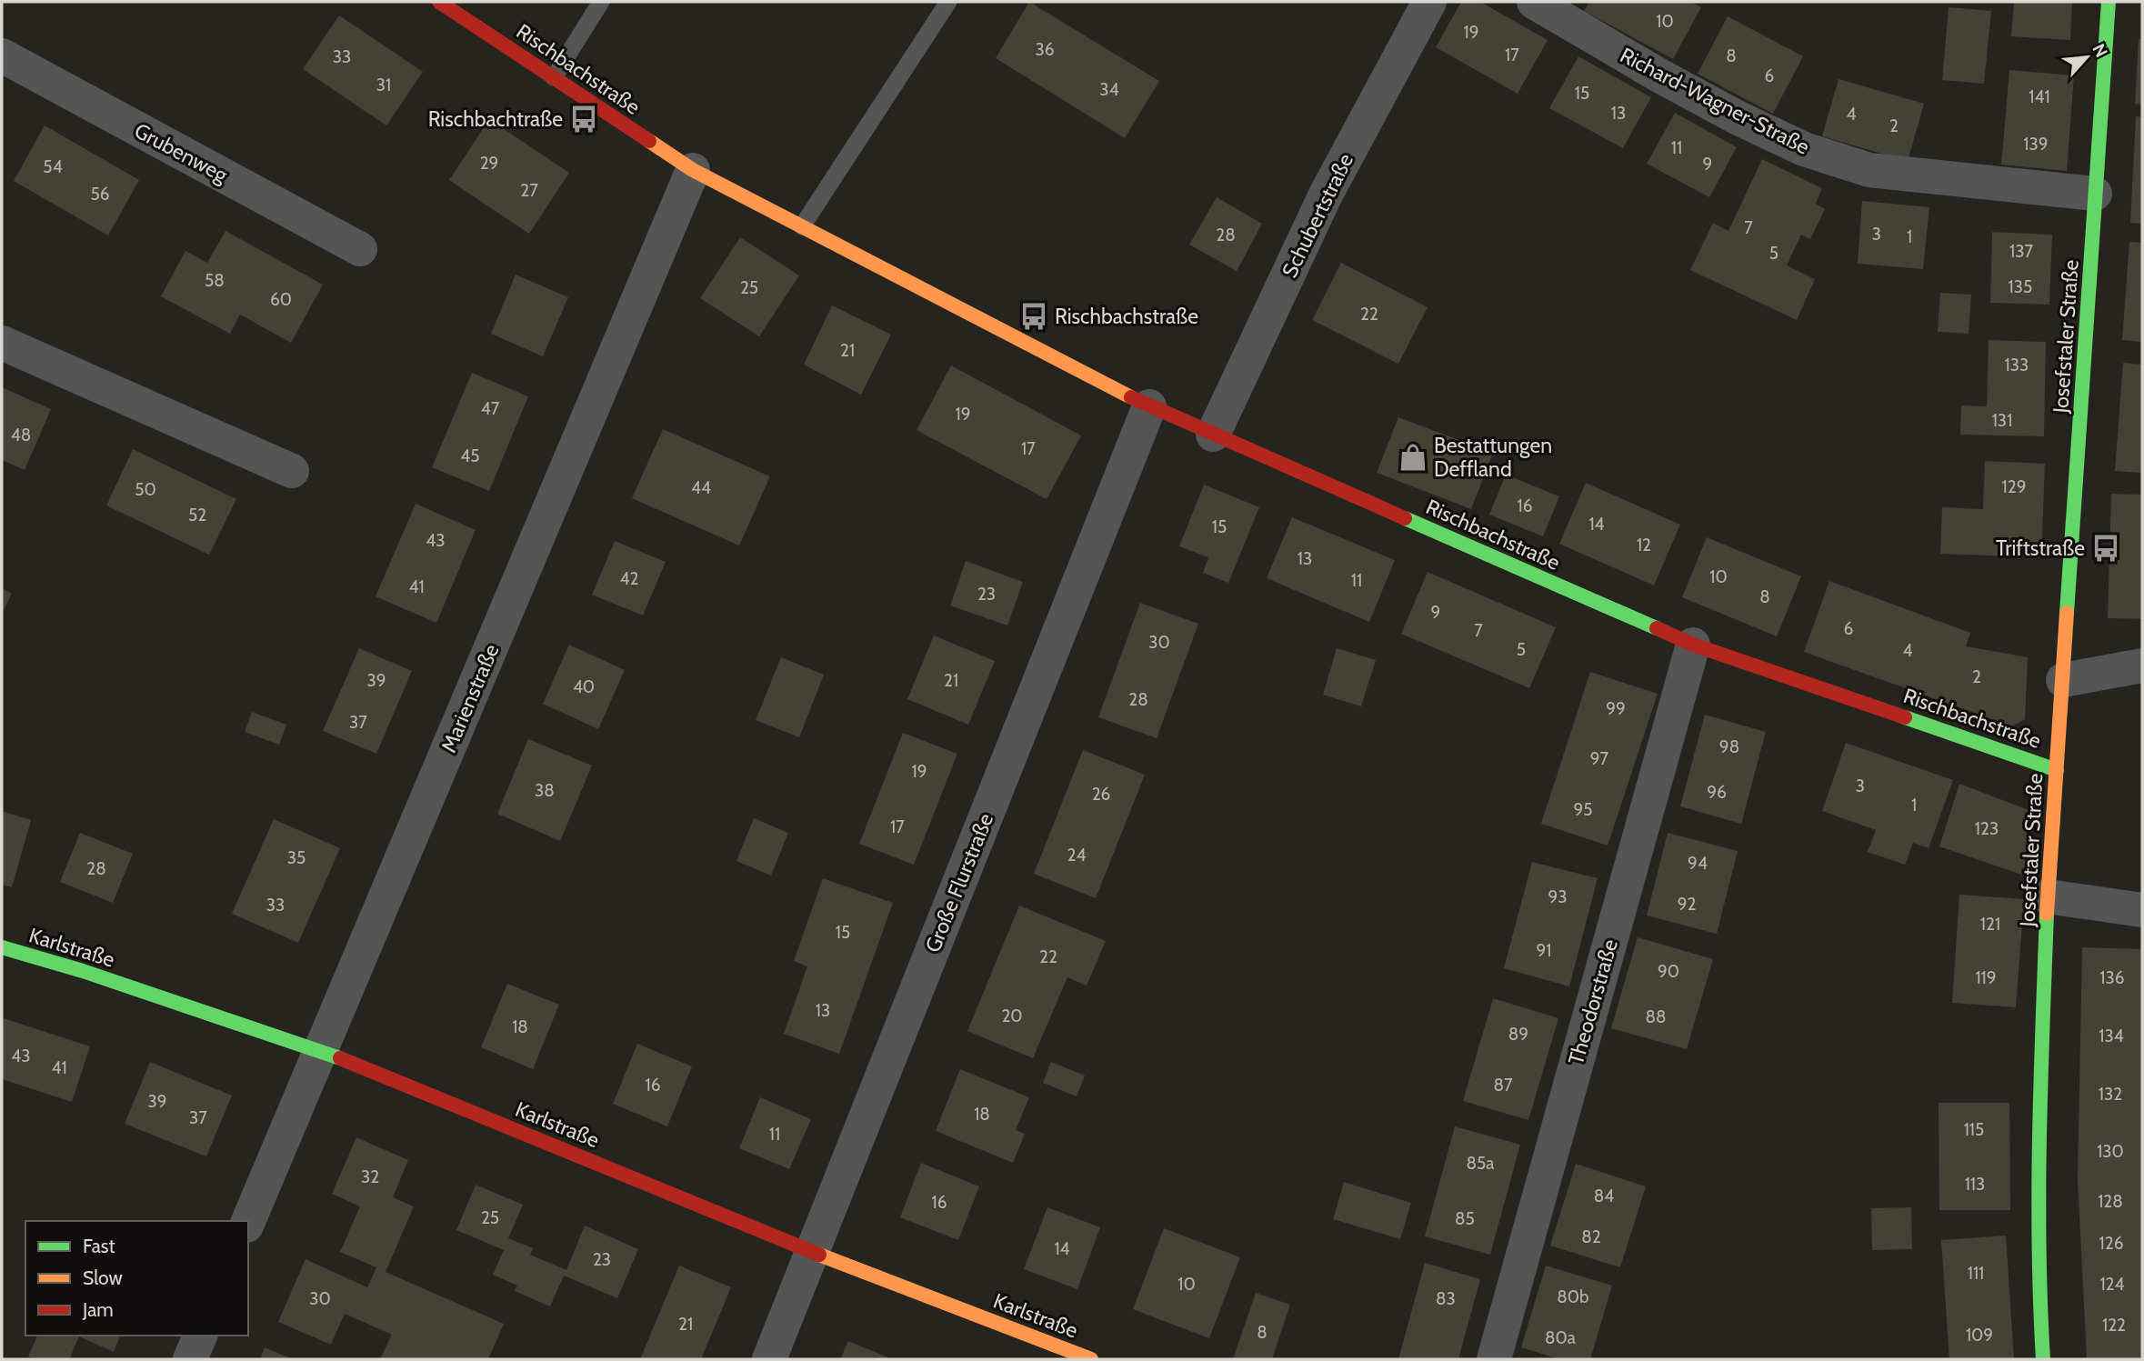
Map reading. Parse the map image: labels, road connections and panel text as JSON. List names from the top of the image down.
{
  "streets": {
    "street": [
      "Rischbachstraße",
      "Richard-Wagner-Straße",
      "Grubenweg",
      "Schubertstraße",
      "Josefstaler Straße",
      "Marienstraße",
      "Große Flurstraße",
      "Karlstraße",
      "Theodorstraße"
    ]
  },
  "crossings": [
    ["Rischbachstraße", "Schubertstraße"],
    ["Rischbachstraße", "Josefstaler Straße"],
    ["Rischbachstraße", "Marienstraße"],
    ["Rischbachstraße", "Große Flurstraße"],
    ["Rischbachstraße", "Theodorstraße"],
    ["Richard-Wagner-Straße", "Josefstaler Straße"],
    ["Marienstraße", "Karlstraße"],
    ["Große Flurstraße", "Karlstraße"]
  ],
  "places": {
    "bus stop": ["Rischbachtraße", "Rischbachstraße", "Triftstraße"],
    "shop": ["Bestattungen Deffland"]
  },
  "house_numbers": [
    "10",
    "19",
    "36",
    "17",
    "8",
    "33",
    "6",
    "31",
    "34",
    "15",
    "141",
    "13",
    "4",
    "2",
    "139",
    "11",
    "29",
    "9",
    "54",
    "27",
    "56",
    "7",
    "3",
    "28",
    "1",
    "137",
    "5",
    "58",
    "135",
    "25",
    "60",
    "22",
    "21",
    "133",
    "47",
    "19",
    "131",
    "48",
    "17",
    "45",
    "129",
    "44",
    "50",
    "16",
    "52",
    "14",
    "15",
    "43",
    "12",
    "13",
    "10",
    "42",
    "11",
    "41",
    "23",
    "8",
    "9",
    "6",
    "7",
    "30",
    "5",
    "4",
    "2",
    "39",
    "21",
    "40",
    "28",
    "99",
    "37",
    "98",
    "97",
    "19",
    "3",
    "38",
    "96",
    "26",
    "1",
    "95",
    "17",
    "123",
    "24",
    "35",
    "94",
    "28",
    "93",
    "92",
    "33",
    "121",
    "15",
    "91",
    "22",
    "90",
    "119",
    "136",
    "13",
    "20",
    "88",
    "18",
    "89",
    "134",
    "43",
    "41",
    "16",
    "87",
    "132",
    "39",
    "18",
    "37",
    "115",
    "11",
    "130",
    "85a",
    "32",
    "113",
    "84",
    "128",
    "16",
    "25",
    "85",
    "82",
    "126",
    "14",
    "23",
    "111",
    "10",
    "124",
    "80b",
    "30",
    "83",
    "21",
    "122",
    "8",
    "109",
    "80a"
  ],
  "legend": ["Fast", "Slow", "Jam"],
  "north": "top right"
}
